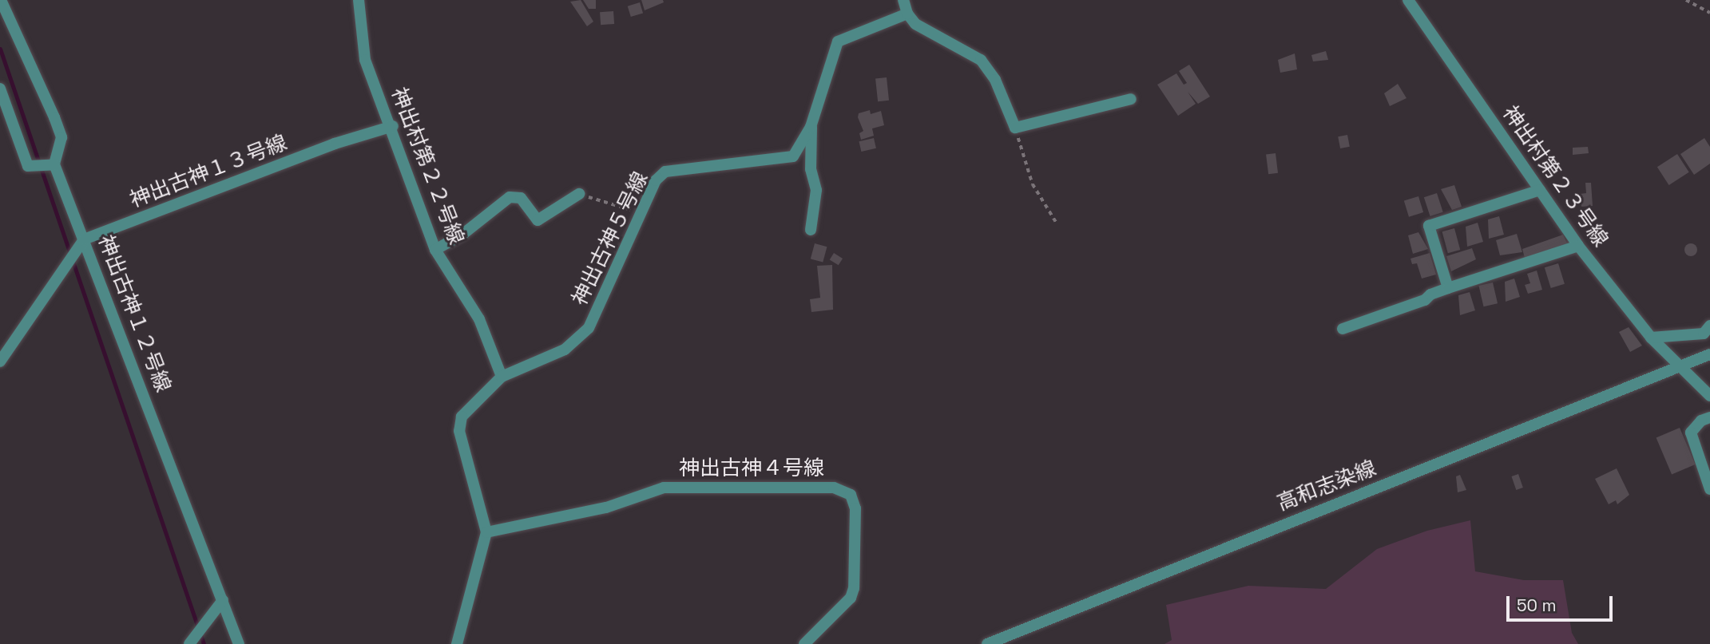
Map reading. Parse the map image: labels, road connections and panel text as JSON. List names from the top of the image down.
{
  "streets": {
    "street": [
      "神出村第２２号線",
      "神出古神１３号線",
      "神出村第２３号線",
      "神出古神５号線",
      "神出古神１２号線",
      "神出古神４号線",
      "高和志染線"
    ]
  },
  "crossings": [
    ["神出村第２２号線", "神出古神１３号線"],
    ["神出村第２２号線", "神出古神５号線"],
    ["神出古神１３号線", "神出古神１２号線"],
    ["神出村第２３号線", "高和志染線"]
  ],
  "scale_bar": "50 m"
}
